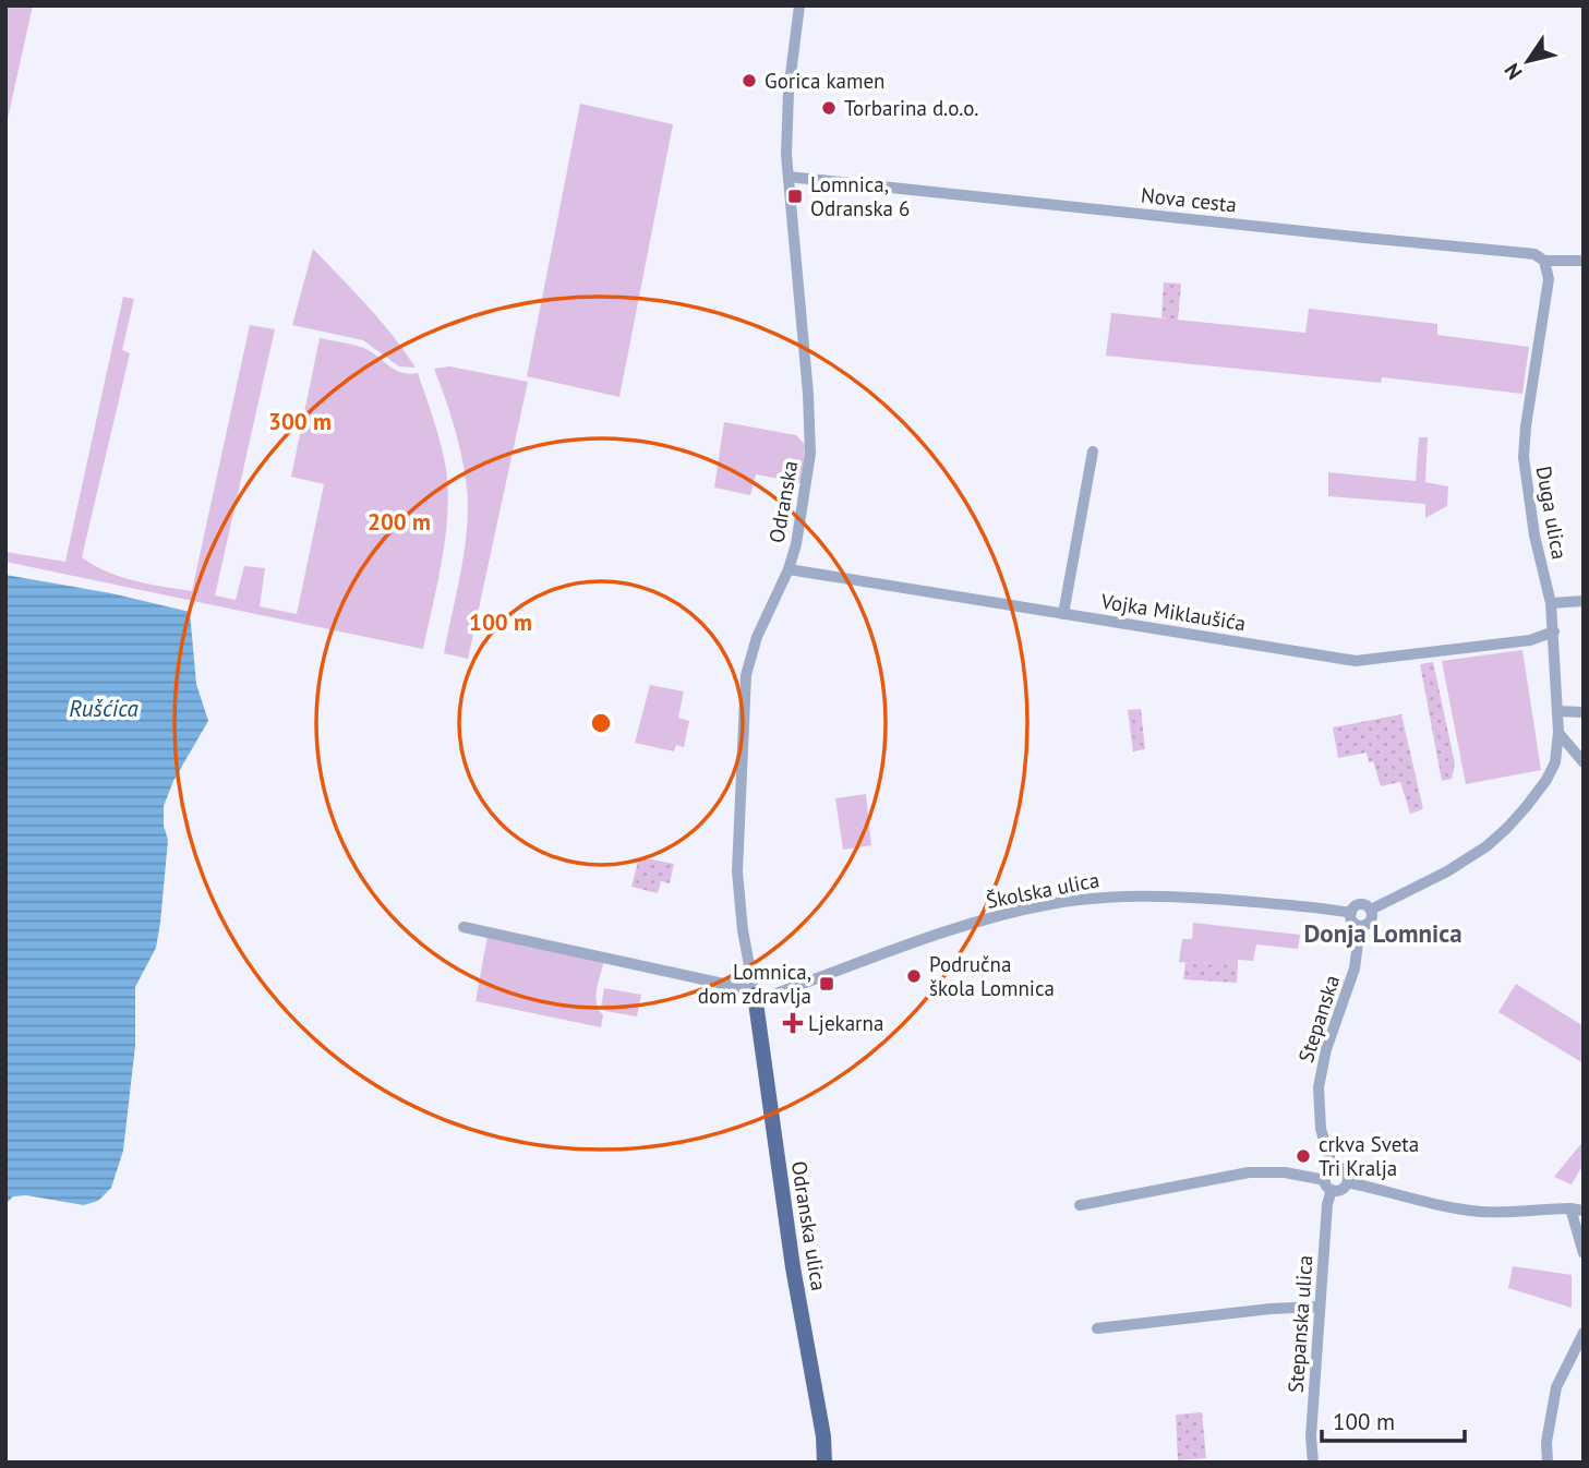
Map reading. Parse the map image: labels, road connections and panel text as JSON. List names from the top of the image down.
{
  "streets": {
    "main road": ["Odranska ulica"],
    "street": [
      "Nova cesta",
      "Odranska",
      "Duga ulica",
      "Vojka Miklaušića",
      "Školska ulica",
      "Stepanska",
      "Stepanska ulica"
    ]
  },
  "crossings": [
    ["Nova cesta", "Odranska"],
    ["Nova cesta", "Duga ulica"],
    ["Odranska", "Vojka Miklaušića"],
    ["Odranska", "Školska ulica"],
    ["Odranska", "Odranska ulica"],
    ["Duga ulica", "Vojka Miklaušića"],
    ["Duga ulica", "Školska ulica"],
    ["Školska ulica", "Stepanska"],
    ["Školska ulica", "Odranska ulica"],
    ["Stepanska", "Stepanska ulica"]
  ],
  "districts": ["Donja Lomnica"],
  "water": ["Rušćica"],
  "places": {
    "other": [
      "Gorica kamen",
      "Torbarina d.o.o.",
      "Područna škola Lomnica",
      "crkva Sveta Tri Kralja"
    ],
    "transit": ["Lomnica, Odranska 6", "Lomnica, dom zdravlja"],
    "health": ["Ljekarna"]
  },
  "scale_bar": "100 m",
  "north": "bottom left",
  "rings": ["300 m", "200 m", "100 m"]
}
